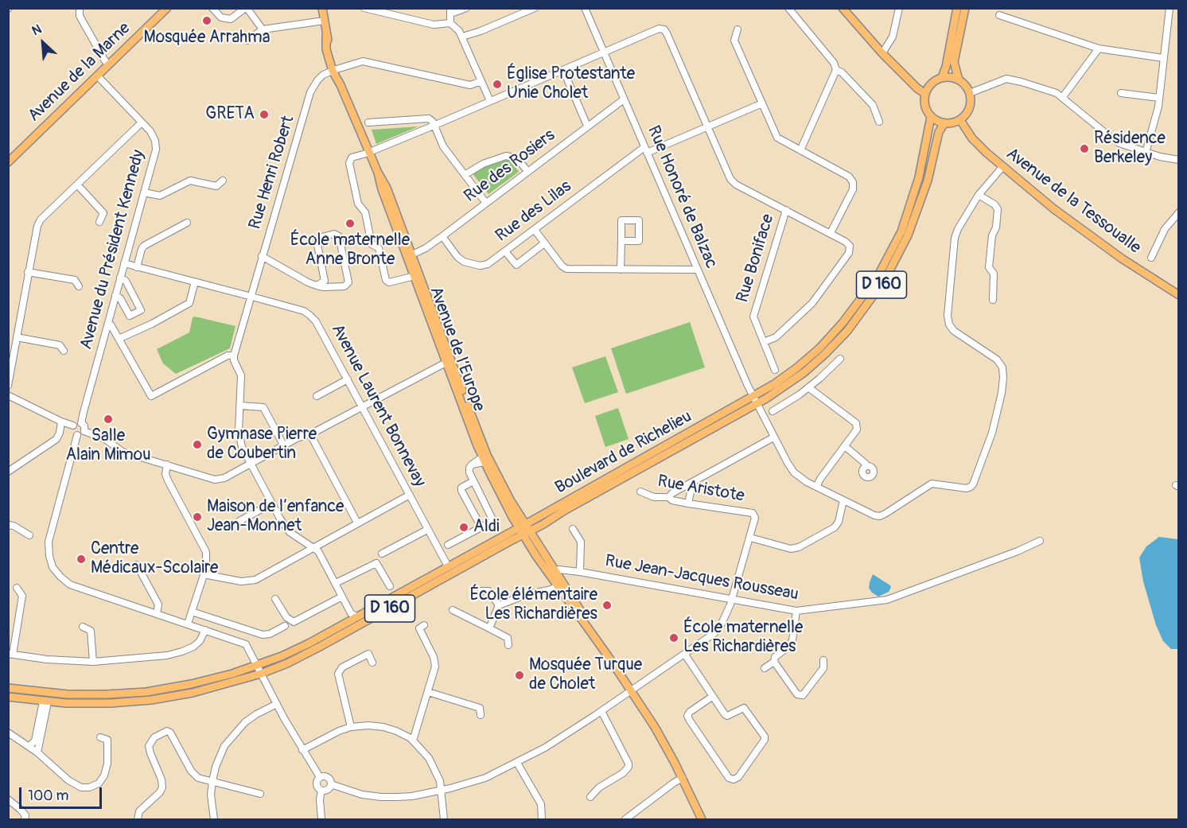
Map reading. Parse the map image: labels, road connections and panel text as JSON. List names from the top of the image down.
{
  "streets": {
    "main road": [
      "Avenue de la Marne",
      "Avenue de la Tessoualle",
      "D 160",
      "Avenue de l’Europe",
      "Boulevard de Richelieu"
    ],
    "street": [
      "Rue des Rosiers",
      "Rue Henri Robert",
      "Rue Honoré de Balzac",
      "Rue des Lilas",
      "Avenue du Président Kennedy",
      "Rue Boniface",
      "Avenue Laurent Bonnevay",
      "Rue Aristote",
      "Rue Jean-Jacques Rousseau"
    ]
  },
  "crossings": [
    ["Avenue de la Marne", "Avenue du Président Kennedy"],
    ["Rue des Rosiers", "Rue Honoré de Balzac"],
    ["Rue des Rosiers", "Rue des Lilas"],
    ["Rue des Rosiers", "Avenue de l’Europe"],
    ["Rue Henri Robert", "Avenue de l’Europe"],
    ["Rue Henri Robert", "Avenue Laurent Bonnevay"],
    ["Rue Honoré de Balzac", "Rue des Lilas"],
    ["Rue Honoré de Balzac", "Boulevard de Richelieu"],
    ["Avenue de la Tessoualle", "Boulevard de Richelieu"],
    ["Avenue du Président Kennedy", "Avenue Laurent Bonnevay"],
    ["D 160", "Avenue de l’Europe"],
    ["D 160", "Avenue Laurent Bonnevay"],
    ["D 160", "Boulevard de Richelieu"],
    ["Avenue de l’Europe", "Boulevard de Richelieu"],
    ["Avenue Laurent Bonnevay", "Boulevard de Richelieu"],
    ["Rue Aristote", "Rue Jean-Jacques Rousseau"]
  ],
  "places": [
    "Mosquée Arrahma",
    "Église Protestante Unie Cholet",
    "GRETA",
    "Résidence Berkeley",
    "École maternelle Anne Bronte",
    "Salle Alain Mimou",
    "Gymnase Pierre de Coubertin",
    "Maison de l’enfance Jean-Monnet",
    "Aldi",
    "Centre Médicaux-Scolaire",
    "École élémentaire Les Richardières",
    "École maternelle Les Richardières",
    "Mosquée Turque de Cholet"
  ],
  "scale_bar": "100 m",
  "north": "top left"
}
